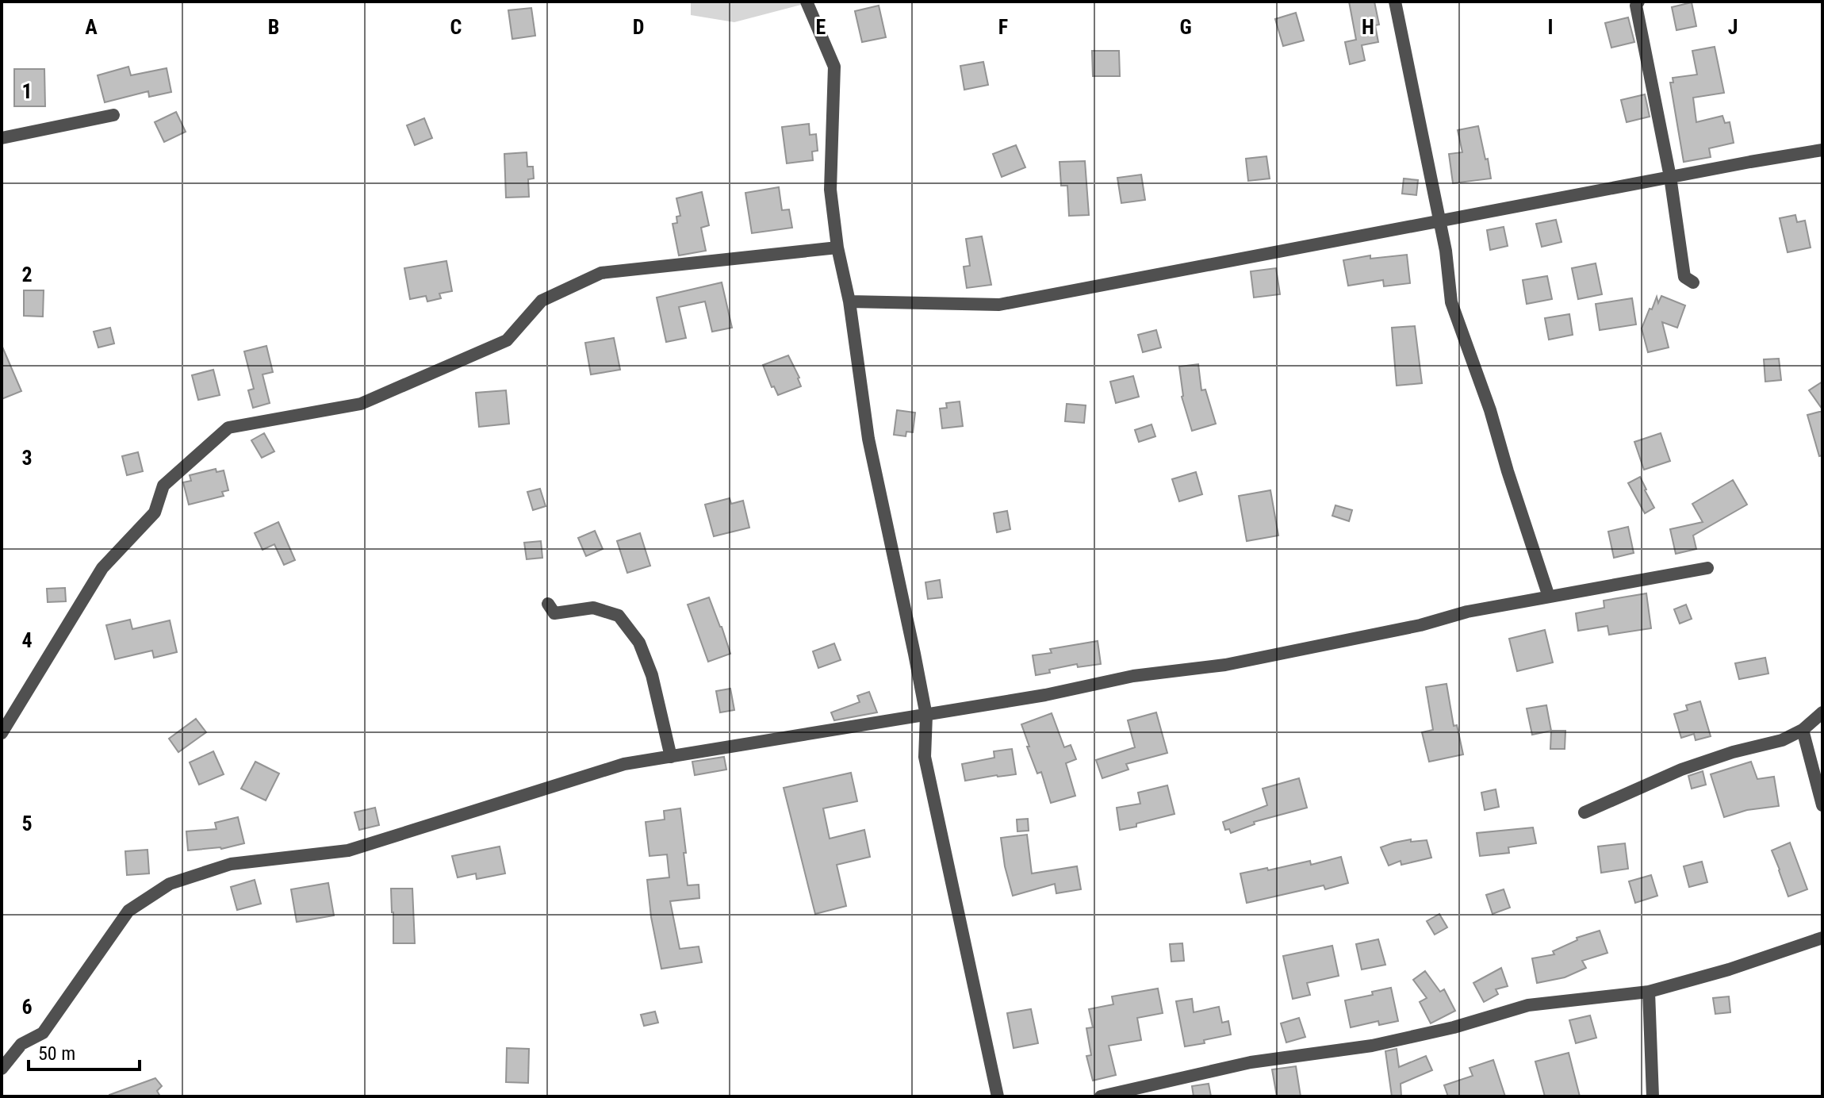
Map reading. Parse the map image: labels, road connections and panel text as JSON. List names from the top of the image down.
{
  "scale_bar": "50 m",
  "grid": {
    "columns": [
      "A",
      "B",
      "C",
      "D",
      "E",
      "F",
      "G",
      "H",
      "I",
      "J"
    ],
    "rows": [
      "1",
      "2",
      "3",
      "4",
      "5",
      "6"
    ]
  }
}
